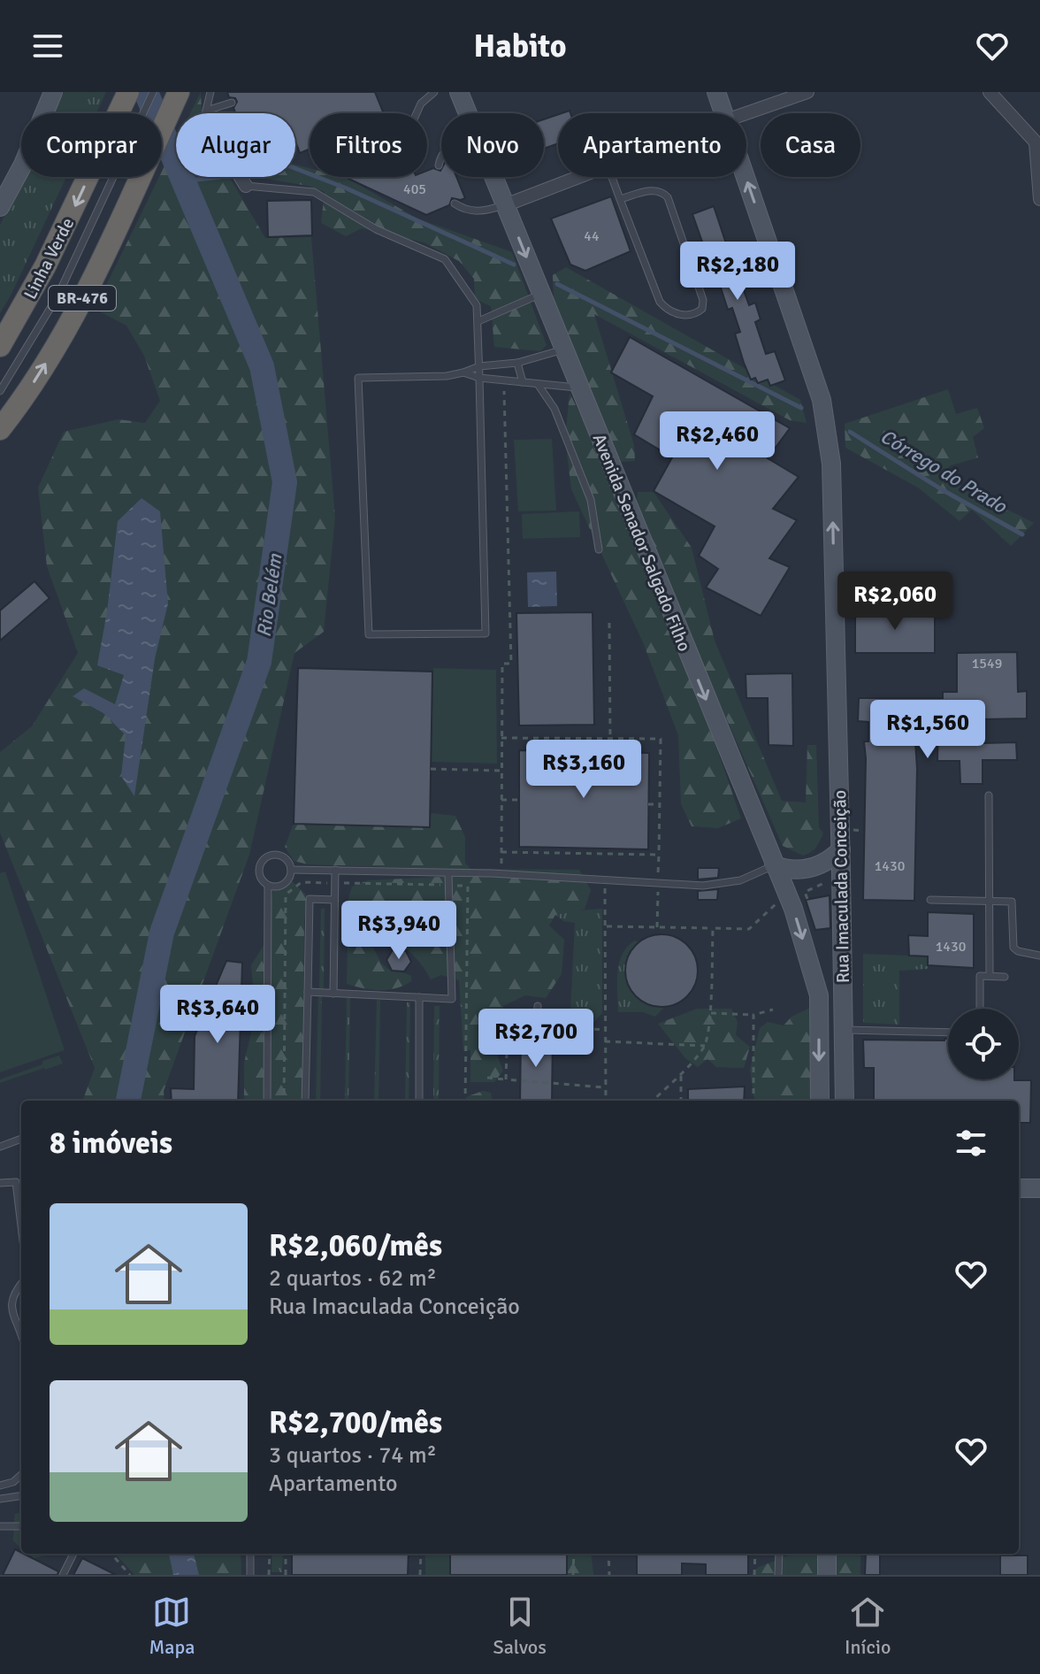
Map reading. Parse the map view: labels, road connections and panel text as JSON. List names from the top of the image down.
{
  "streets": {
    "highway": ["Linha Verde", "BR-476"],
    "main road": ["Avenida Senador Salgado Filho", "Rua Imaculada Conceição"]
  },
  "crossings": [
    ["Avenida Senador Salgado Filho", "Rua Imaculada Conceição"]
  ],
  "one_way": ["Avenida Senador Salgado Filho"],
  "water": ["Córrego do Prado", "Rio Belém"],
  "house_numbers": [
    "405",
    "44",
    "1549",
    "1430",
    "1430"
  ],
  "page": {
    "header": "Habito",
    "chip": [
      "Comprar",
      "Alugar",
      "Filtros",
      "Novo",
      "Apartamento",
      "Casa"
    ],
    "price": [
      "R$2,180",
      "R$2,460",
      "R$2,060",
      "R$1,560",
      "R$3,160",
      "R$3,940",
      "R$3,640",
      "R$2,700"
    ],
    "heading": "8 imóveis",
    "list": [
      {
        "name": "R$2,060/mês",
        "note": "2 quartos · 62 m² · Rua Imaculada Conceição"
      },
      {
        "name": "R$2,700/mês",
        "note": "3 quartos · 74 m² · Apartamento"
      }
    ],
    "tabs": ["Mapa", "Salvos", "Início"]
  }
}
